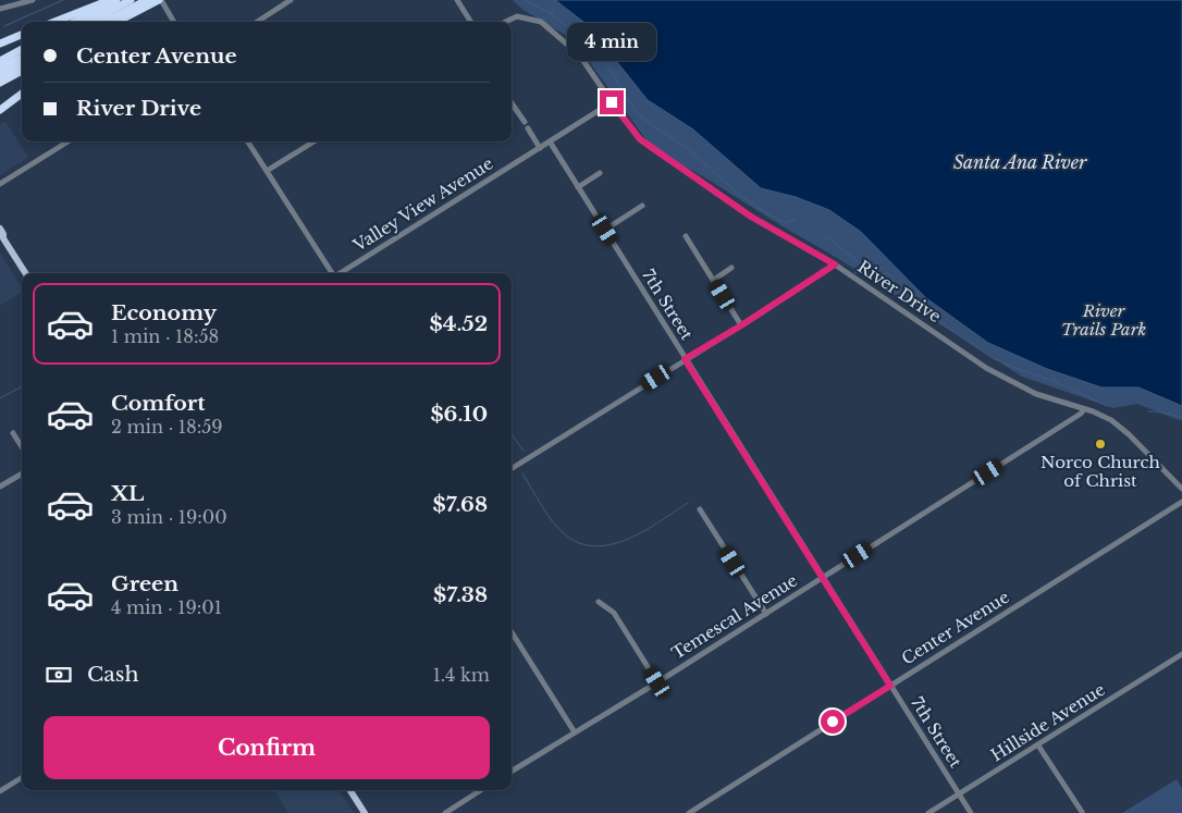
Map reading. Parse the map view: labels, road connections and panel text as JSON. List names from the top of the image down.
{
  "streets": {
    "street": [
      "Valley View Avenue",
      "River Drive",
      "7th Street",
      "Temescal Avenue",
      "Center Avenue",
      "Hillside Avenue"
    ]
  },
  "crossings": [
    ["Valley View Avenue", "River Drive"],
    ["Valley View Avenue", "7th Street"],
    ["River Drive", "Temescal Avenue"],
    ["7th Street", "Temescal Avenue"],
    ["7th Street", "Center Avenue"],
    ["7th Street", "Hillside Avenue"]
  ],
  "water": ["Santa Ana River"],
  "parks": ["River Trails Park"],
  "places": ["Norco Church of Christ"],
  "page": {
    "banner": ["Center Avenue", "River Drive"],
    "bubble": "4 min",
    "list": [
      {
        "name": "Economy",
        "note": "1 min · 18:58",
        "value": "$4.52"
      },
      {
        "name": "Comfort",
        "note": "2 min · 18:59",
        "value": "$6.10"
      },
      {
        "name": "XL",
        "note": "3 min · 19:00",
        "value": "$7.68"
      },
      {
        "name": "Green",
        "note": "4 min · 19:01",
        "value": "$7.38"
      }
    ],
    "pay": ["Cash", "1.4 km"],
    "buttons": "Confirm"
  }
}
